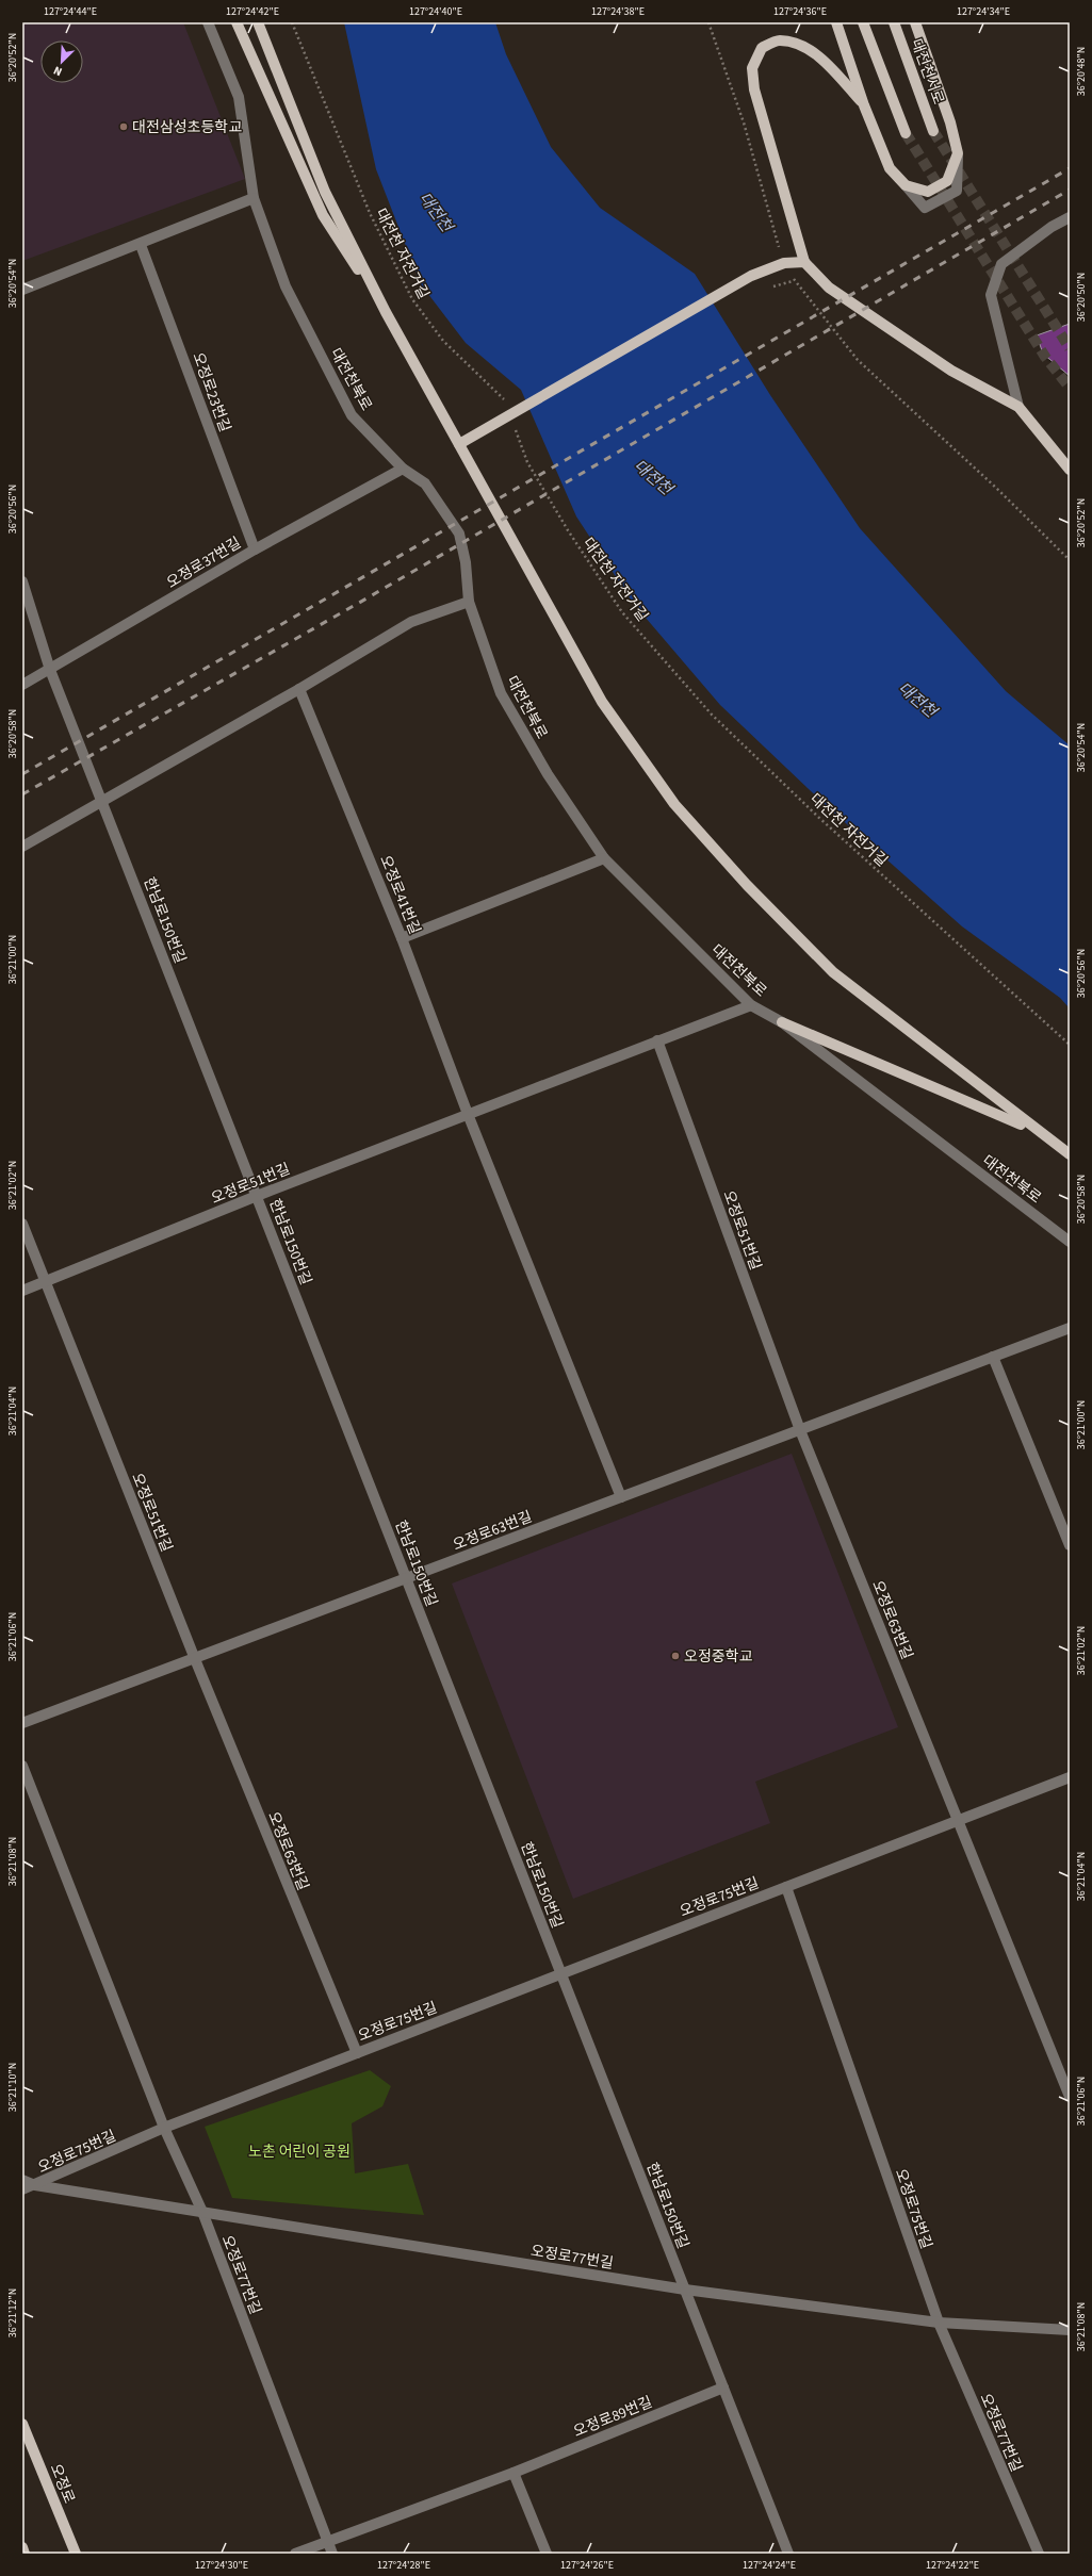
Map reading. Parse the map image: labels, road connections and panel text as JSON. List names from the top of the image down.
{
  "streets": {
    "main road": ["대전천서로", "오정로"],
    "street": [
      "대전천북로",
      "오정로23번길",
      "오정로37번길",
      "오정로41번길",
      "한남로150번길",
      "오정로51번길",
      "오정로63번길",
      "오정로75번길",
      "오정로77번길",
      "오정로89번길"
    ],
    "path": ["대전천 자전거길"]
  },
  "crossings": [
    ["대전천북로", "오정로37번길"],
    ["대전천북로", "오정로51번길"],
    ["오정로23번길", "오정로37번길"],
    ["오정로37번길", "한남로150번길"],
    ["오정로41번길", "오정로51번길"],
    ["한남로150번길", "오정로51번길"],
    ["한남로150번길", "오정로63번길"],
    ["한남로150번길", "오정로75번길"],
    ["한남로150번길", "오정로77번길"],
    ["한남로150번길", "오정로89번길"],
    ["오정로51번길", "오정로63번길"],
    ["오정로63번길", "오정로75번길"],
    ["오정로75번길", "오정로77번길"],
    ["오정로77번길", "오정로89번길"]
  ],
  "water": ["대전천"],
  "parks": ["노촌 어린이 공원"],
  "places": ["대전삼성초등학교", "오정중학교"],
  "north": "bottom left",
  "coordinates": [
    "127°24'44\"E",
    "127°24'42\"E",
    "127°24'40\"E",
    "127°24'38\"E",
    "127°24'36\"E",
    "127°24'34\"E",
    "36°20'52\"N",
    "36°20'48\"N",
    "36°20'54\"N",
    "36°20'50\"N",
    "36°20'56\"N",
    "36°20'58\"N",
    "36°21'00\"N",
    "36°21'02\"N",
    "36°21'04\"N",
    "36°21'06\"N",
    "36°21'08\"N",
    "36°21'10\"N",
    "36°21'12\"N",
    "127°24'30\"E",
    "127°24'28\"E",
    "127°24'26\"E",
    "127°24'24\"E",
    "127°24'22\"E"
  ]
}
